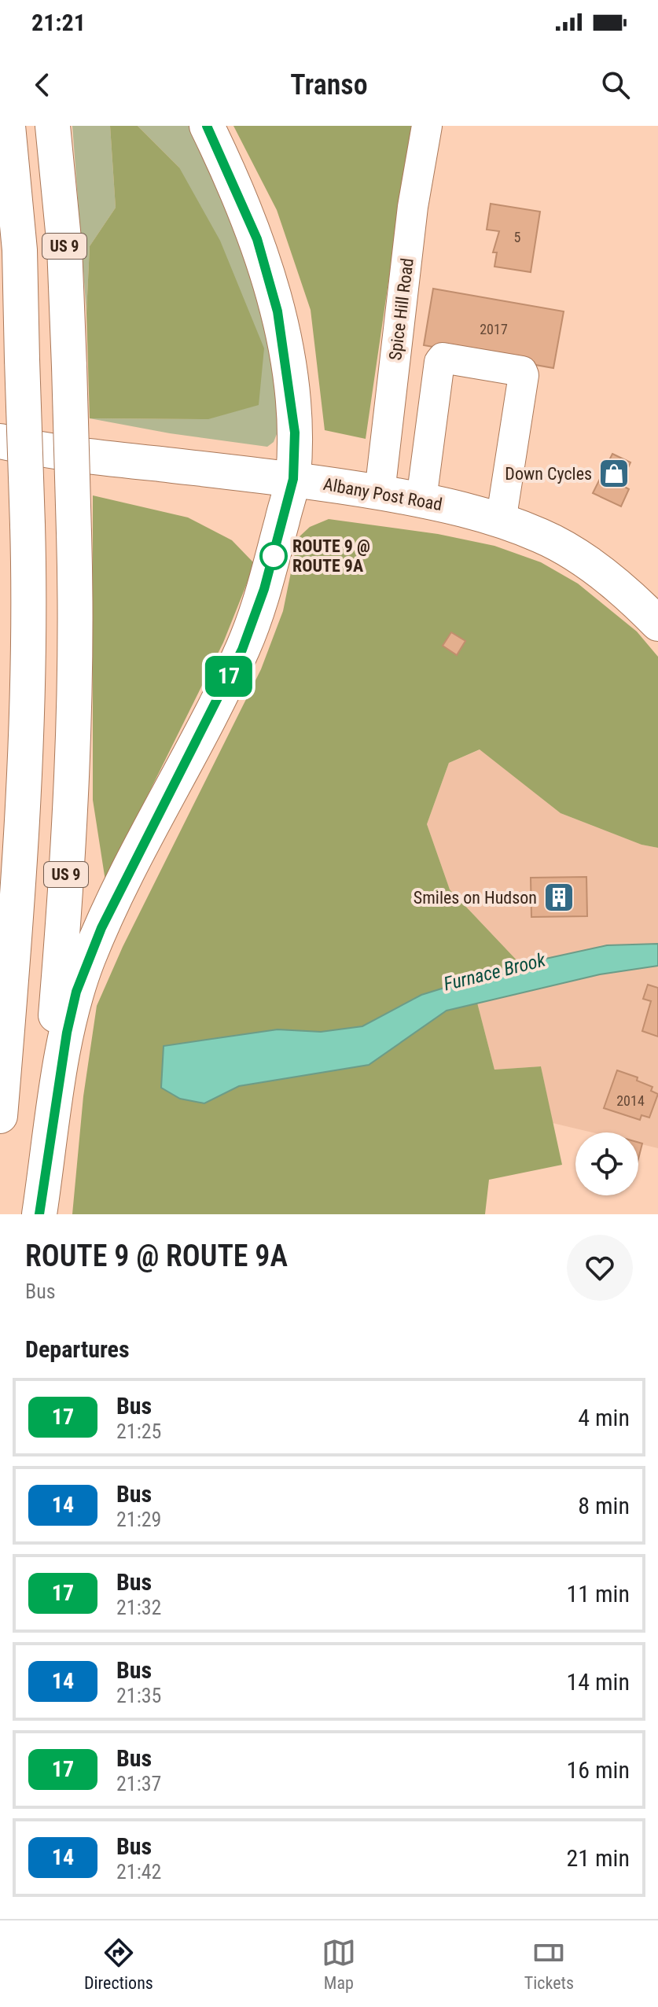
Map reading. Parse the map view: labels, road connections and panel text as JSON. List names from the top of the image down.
{
  "streets": {
    "main road": ["US 9", "Albany Post Road"],
    "street": ["Spice Hill Road"]
  },
  "crossings": [
    ["Spice Hill Road", "Albany Post Road"]
  ],
  "water": ["Furnace Brook"],
  "places": {
    "shop": ["Down Cycles"],
    "other": ["ROUTE 9 @ ROUTE 9A"],
    "building": ["Smiles on Hudson"]
  },
  "lines": ["bus line 17"],
  "house_numbers": ["5", "2017", "2014"],
  "page": {
    "status": "21:21",
    "header": "Transo",
    "on_map": "17",
    "heading": [
      ["ROUTE 9 @ ROUTE 9A", "Bus"],
      "Departures"
    ],
    "list": [
      {
        "mark": "17",
        "name": "Bus",
        "note": "21:25",
        "value": "4 min"
      },
      {
        "mark": "14",
        "name": "Bus",
        "note": "21:29",
        "value": "8 min"
      },
      {
        "mark": "17",
        "name": "Bus",
        "note": "21:32",
        "value": "11 min"
      },
      {
        "mark": "14",
        "name": "Bus",
        "note": "21:35",
        "value": "14 min"
      },
      {
        "mark": "17",
        "name": "Bus",
        "note": "21:37",
        "value": "16 min"
      },
      {
        "mark": "14",
        "name": "Bus",
        "note": "21:42",
        "value": "21 min"
      }
    ],
    "tabs": ["Directions", "Map", "Tickets"]
  }
}
